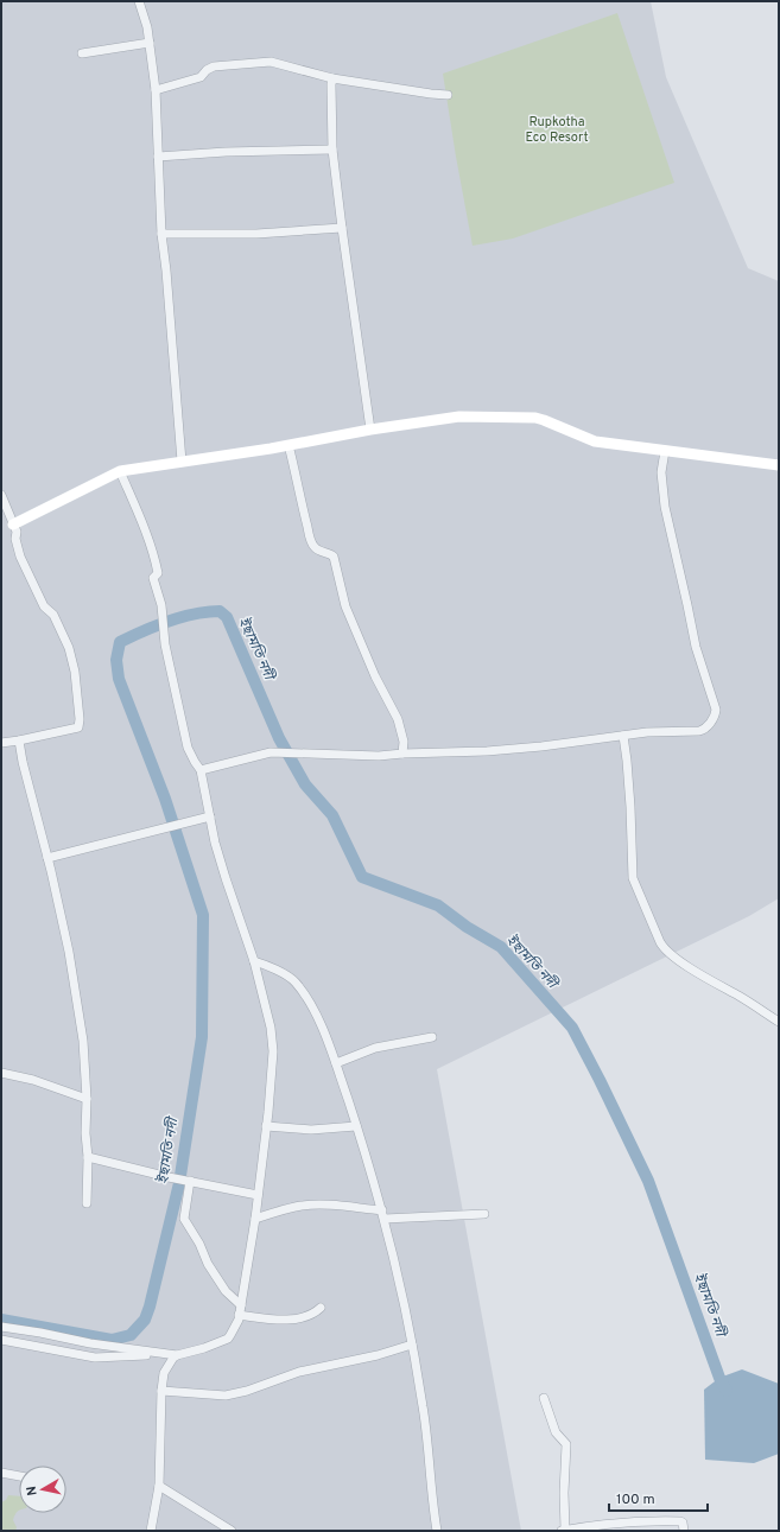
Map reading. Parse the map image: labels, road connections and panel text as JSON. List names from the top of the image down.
{
  "water": ["ইছামতি নদী"],
  "parks": ["Rupkotha Eco Resort"],
  "scale_bar": "100 m",
  "north": "left"
}
